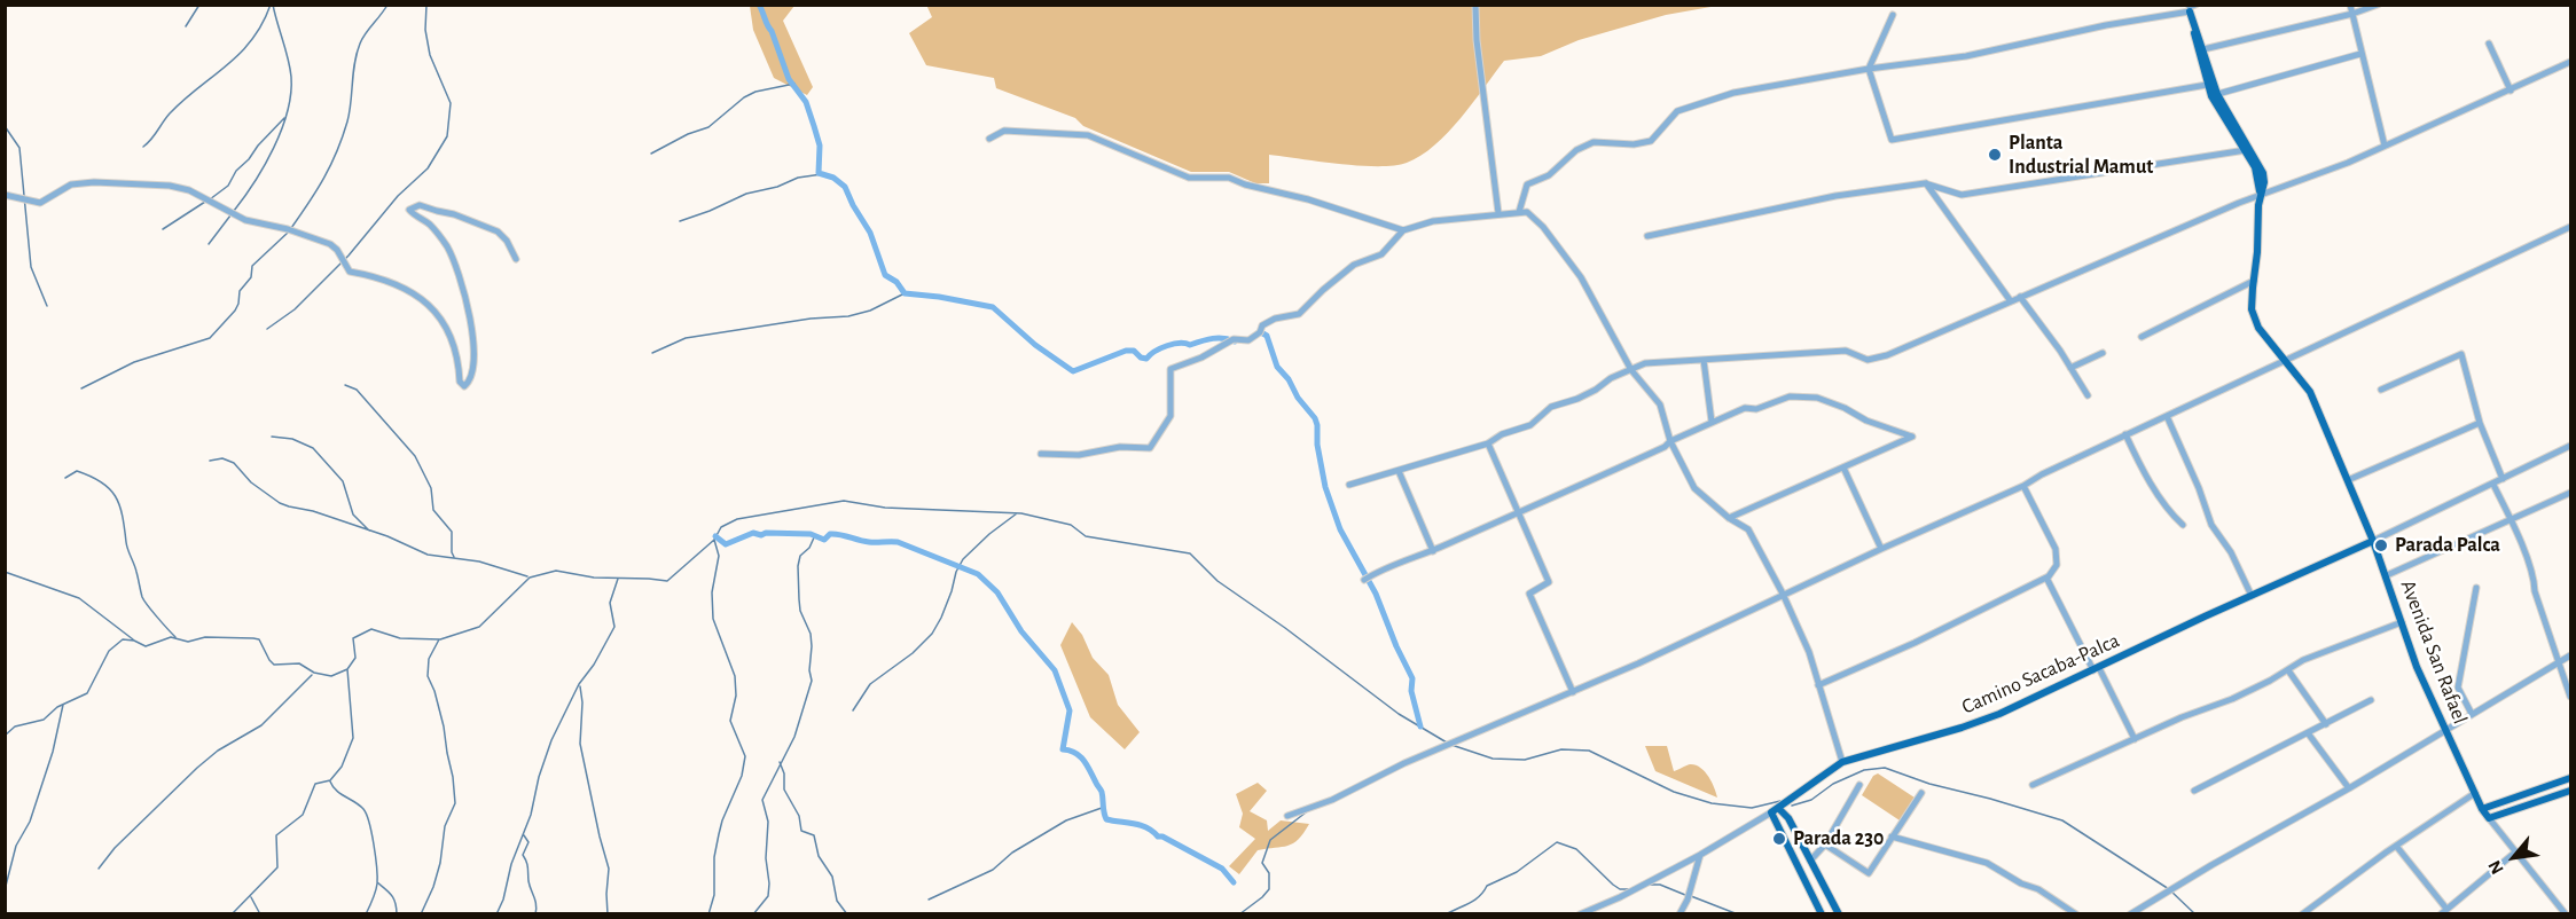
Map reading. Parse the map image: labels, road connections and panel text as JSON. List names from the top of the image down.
{
  "streets": {
    "main road": ["Avenida San Rafael", "Camino Sacaba-Palca"]
  },
  "crossings": [
    ["Avenida San Rafael", "Camino Sacaba-Palca"]
  ],
  "places": ["Planta Industrial Mamut", "Parada Palca", "Parada 230"],
  "north": "bottom left"
}
